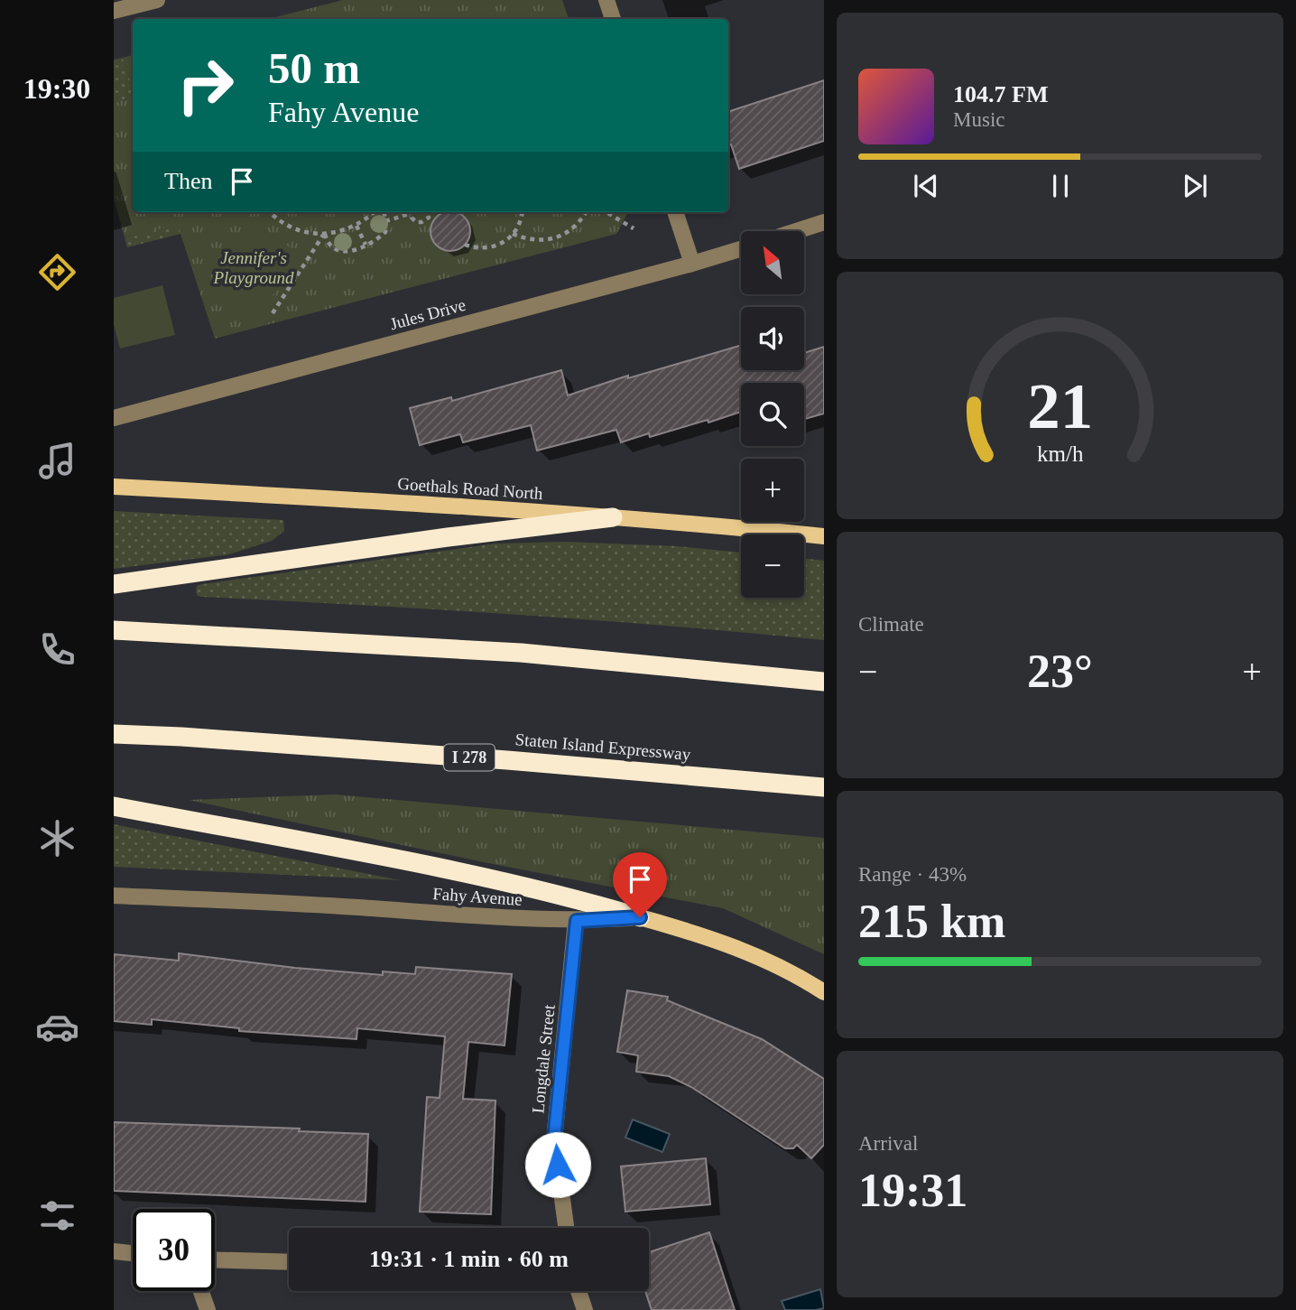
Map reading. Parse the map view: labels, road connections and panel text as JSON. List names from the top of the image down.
{
  "streets": {
    "highway": ["Staten Island Expressway", "I 278"],
    "main road": ["Goethals Road North", "Fahy Avenue"],
    "street": ["Jules Drive", "Longdale Street"]
  },
  "crossings": [
    ["Fahy Avenue", "Longdale Street"]
  ],
  "parks": ["Jennifer's Playground"],
  "north": "top left",
  "page": {
    "tabs": "19:30",
    "turn": ["50 m", "Fahy Avenue"],
    "song": ["104.7 FM", "Music"],
    "then": "Then",
    "map_buttons": ["+", "−"],
    "tile": [
      "Climate",
      ["Range · 43%", "215 km"],
      ["Arrival", "19:31"]
    ],
    "heat": ["−", "23°", "+"],
    "limit": "30",
    "trip": "19:31 · 1 min · 60 m",
    "gauge": ["21", "km/h"]
  }
}
